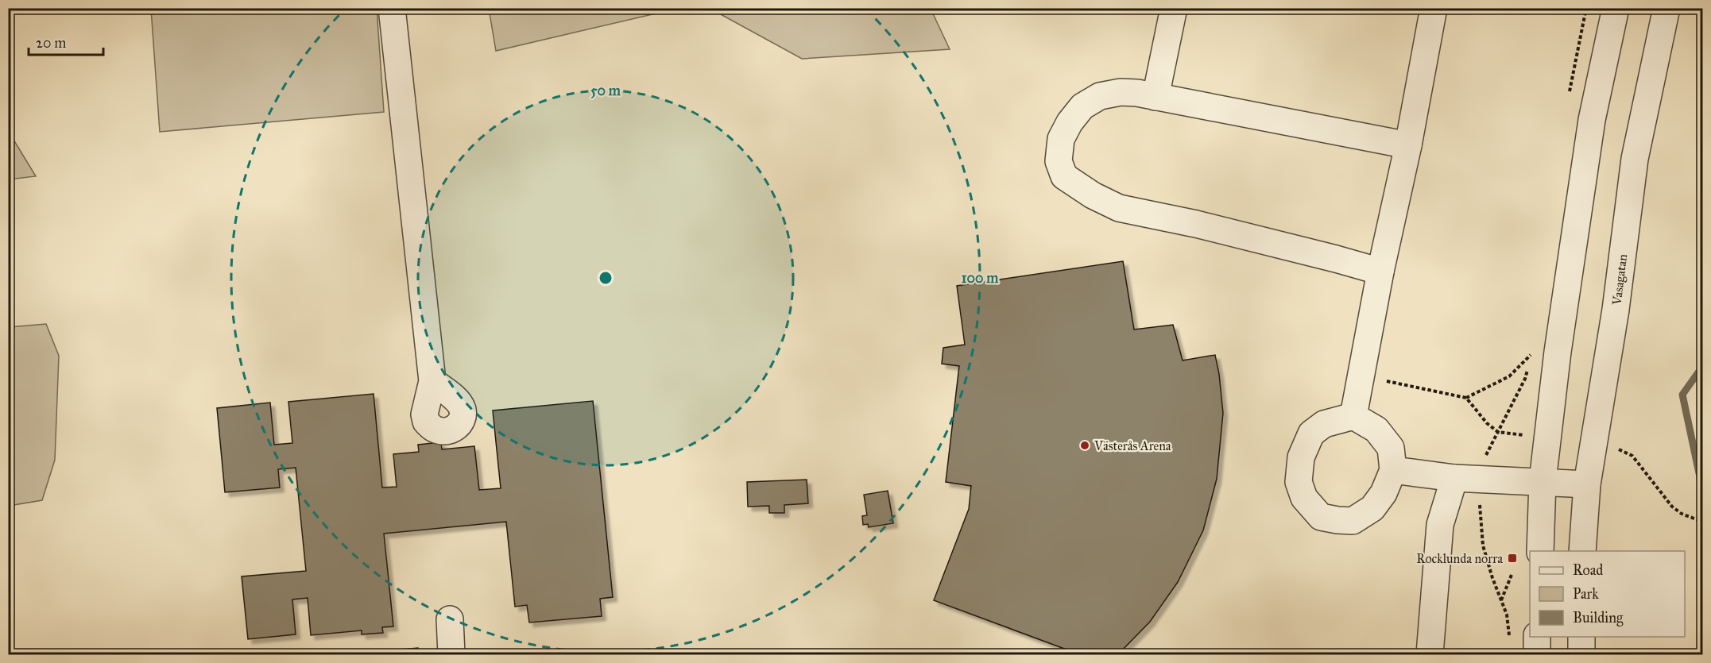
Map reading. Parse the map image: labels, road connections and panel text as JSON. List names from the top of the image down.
{
  "streets": {
    "street": ["Vasagatan"]
  },
  "places": {
    "other": ["Västerås Arena"],
    "transit": ["Rocklunda norra"]
  },
  "legend": ["Road", "Park", "Building"],
  "scale_bar": "20 m",
  "rings": ["50 m", "100 m"]
}
